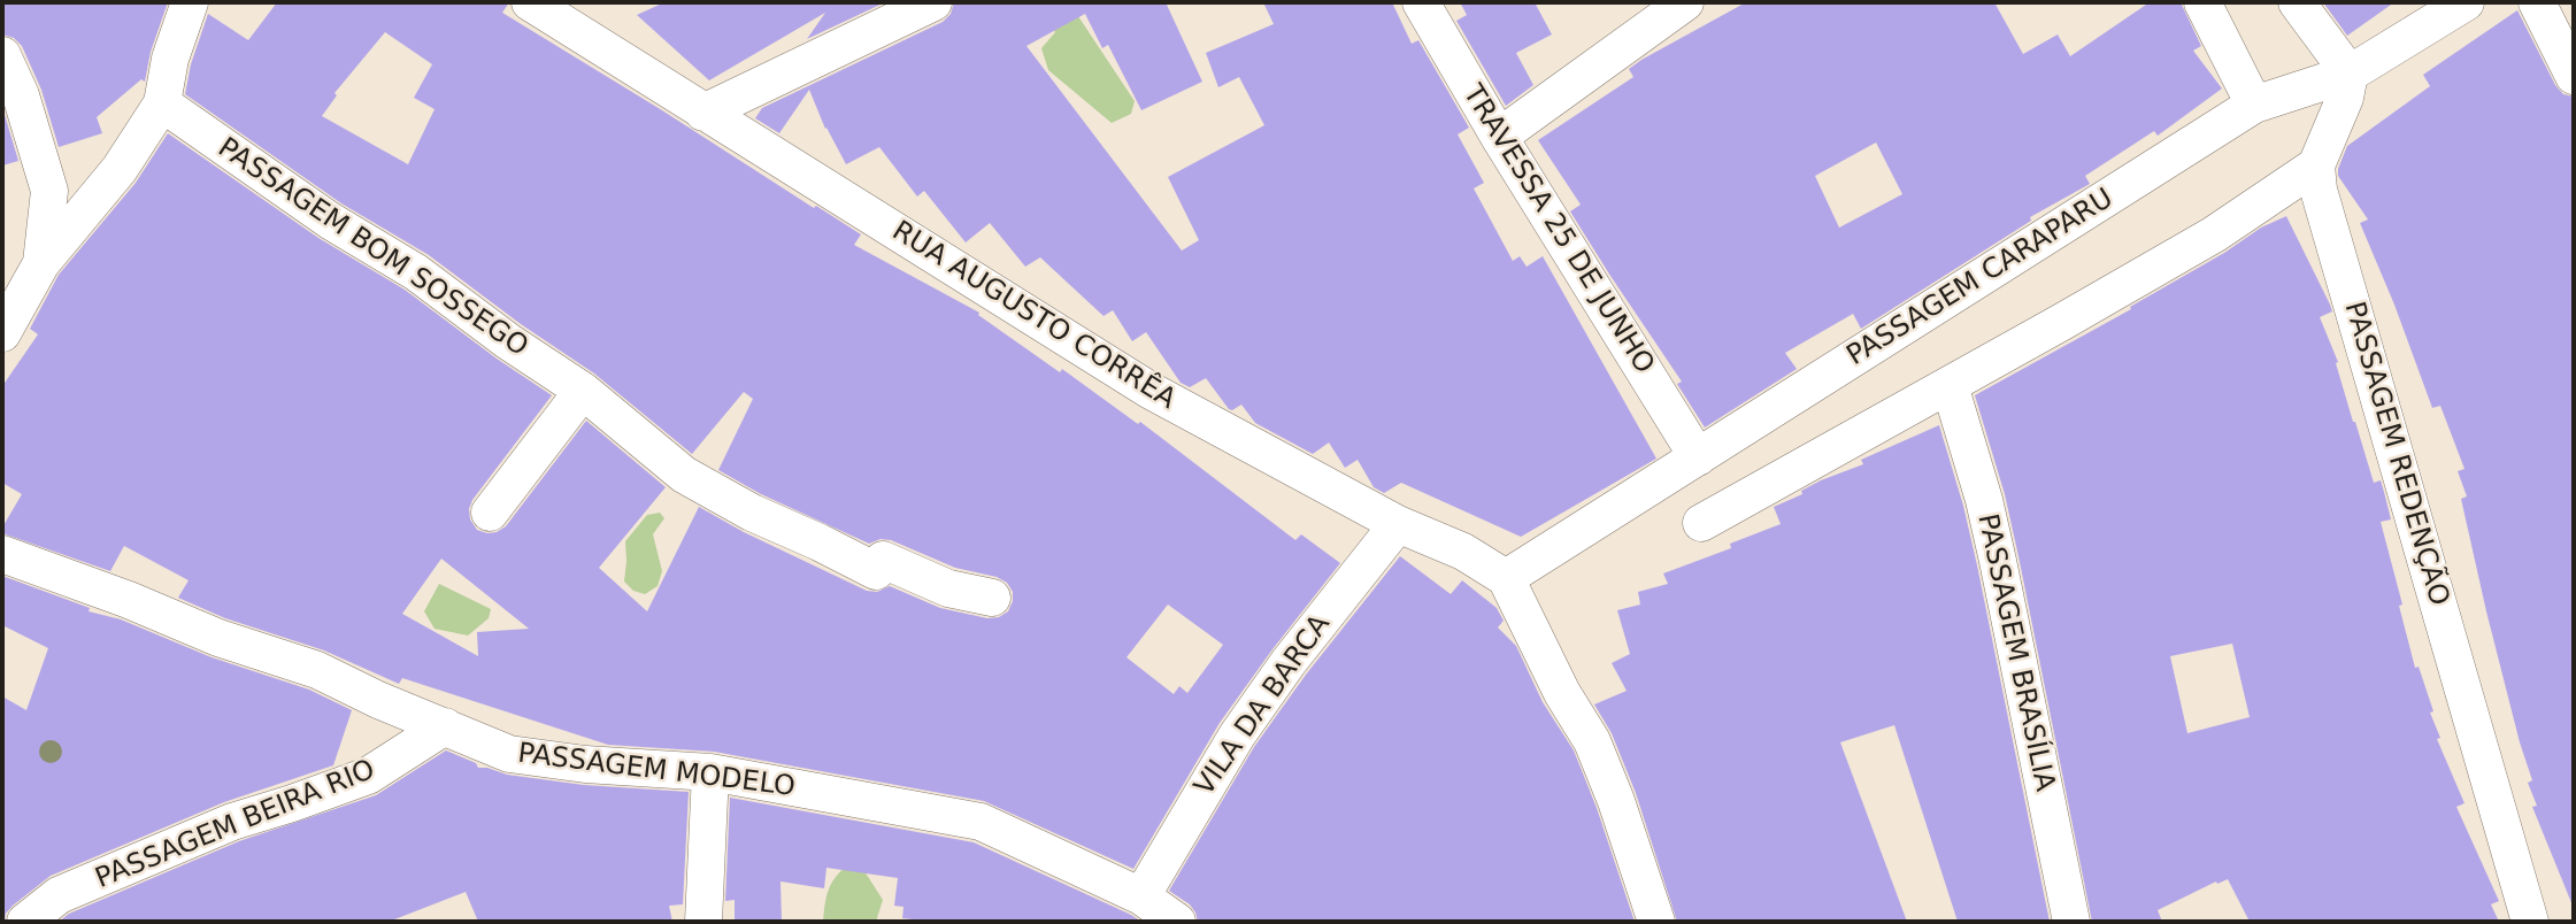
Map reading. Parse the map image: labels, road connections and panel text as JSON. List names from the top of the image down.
{
  "streets": {
    "street": [
      "TRAVESSA 25 DE JUNHO",
      "PASSAGEM BOM SOSSEGO",
      "PASSAGEM CARAPARU",
      "RUA AUGUSTO CORRÊA",
      "PASSAGEM REDENÇÃO",
      "PASSAGEM BRASÍLIA",
      "VILA DA BARCA",
      "PASSAGEM MODELO",
      "PASSAGEM BEIRA RIO"
    ]
  },
  "crossings": [
    ["TRAVESSA 25 DE JUNHO", "PASSAGEM CARAPARU"],
    ["PASSAGEM CARAPARU", "RUA AUGUSTO CORRÊA"],
    ["RUA AUGUSTO CORRÊA", "VILA DA BARCA"],
    ["VILA DA BARCA", "PASSAGEM MODELO"],
    ["PASSAGEM MODELO", "PASSAGEM BEIRA RIO"]
  ]
}
